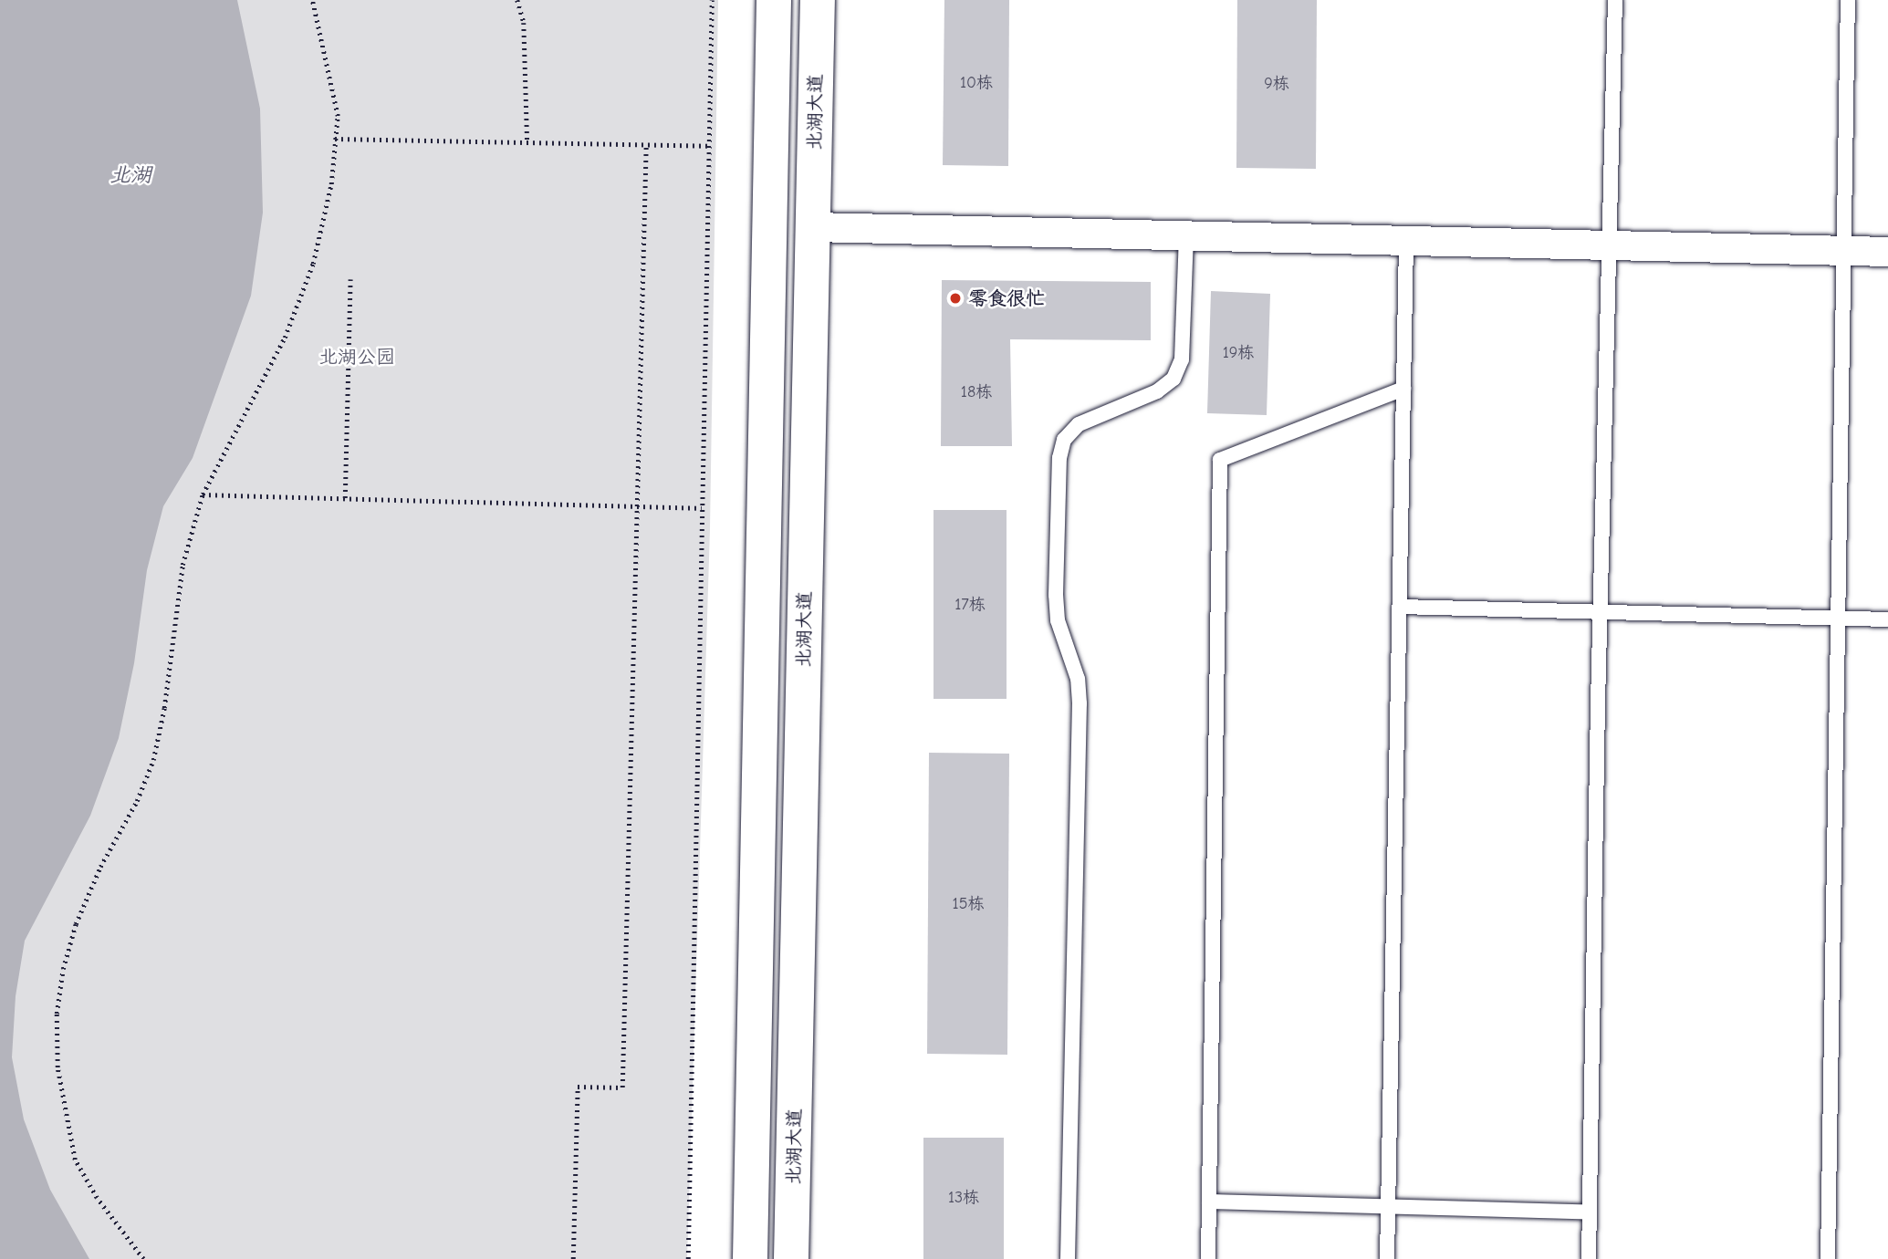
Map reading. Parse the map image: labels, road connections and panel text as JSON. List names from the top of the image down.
{
  "streets": {
    "main road": ["北湖大道"]
  },
  "water": ["北湖"],
  "parks": ["北湖公园"],
  "places": ["零食很忙"],
  "house_numbers": [
    "10栋",
    "9栋",
    "19栋",
    "18栋",
    "17栋",
    "15栋",
    "13栋"
  ]
}
